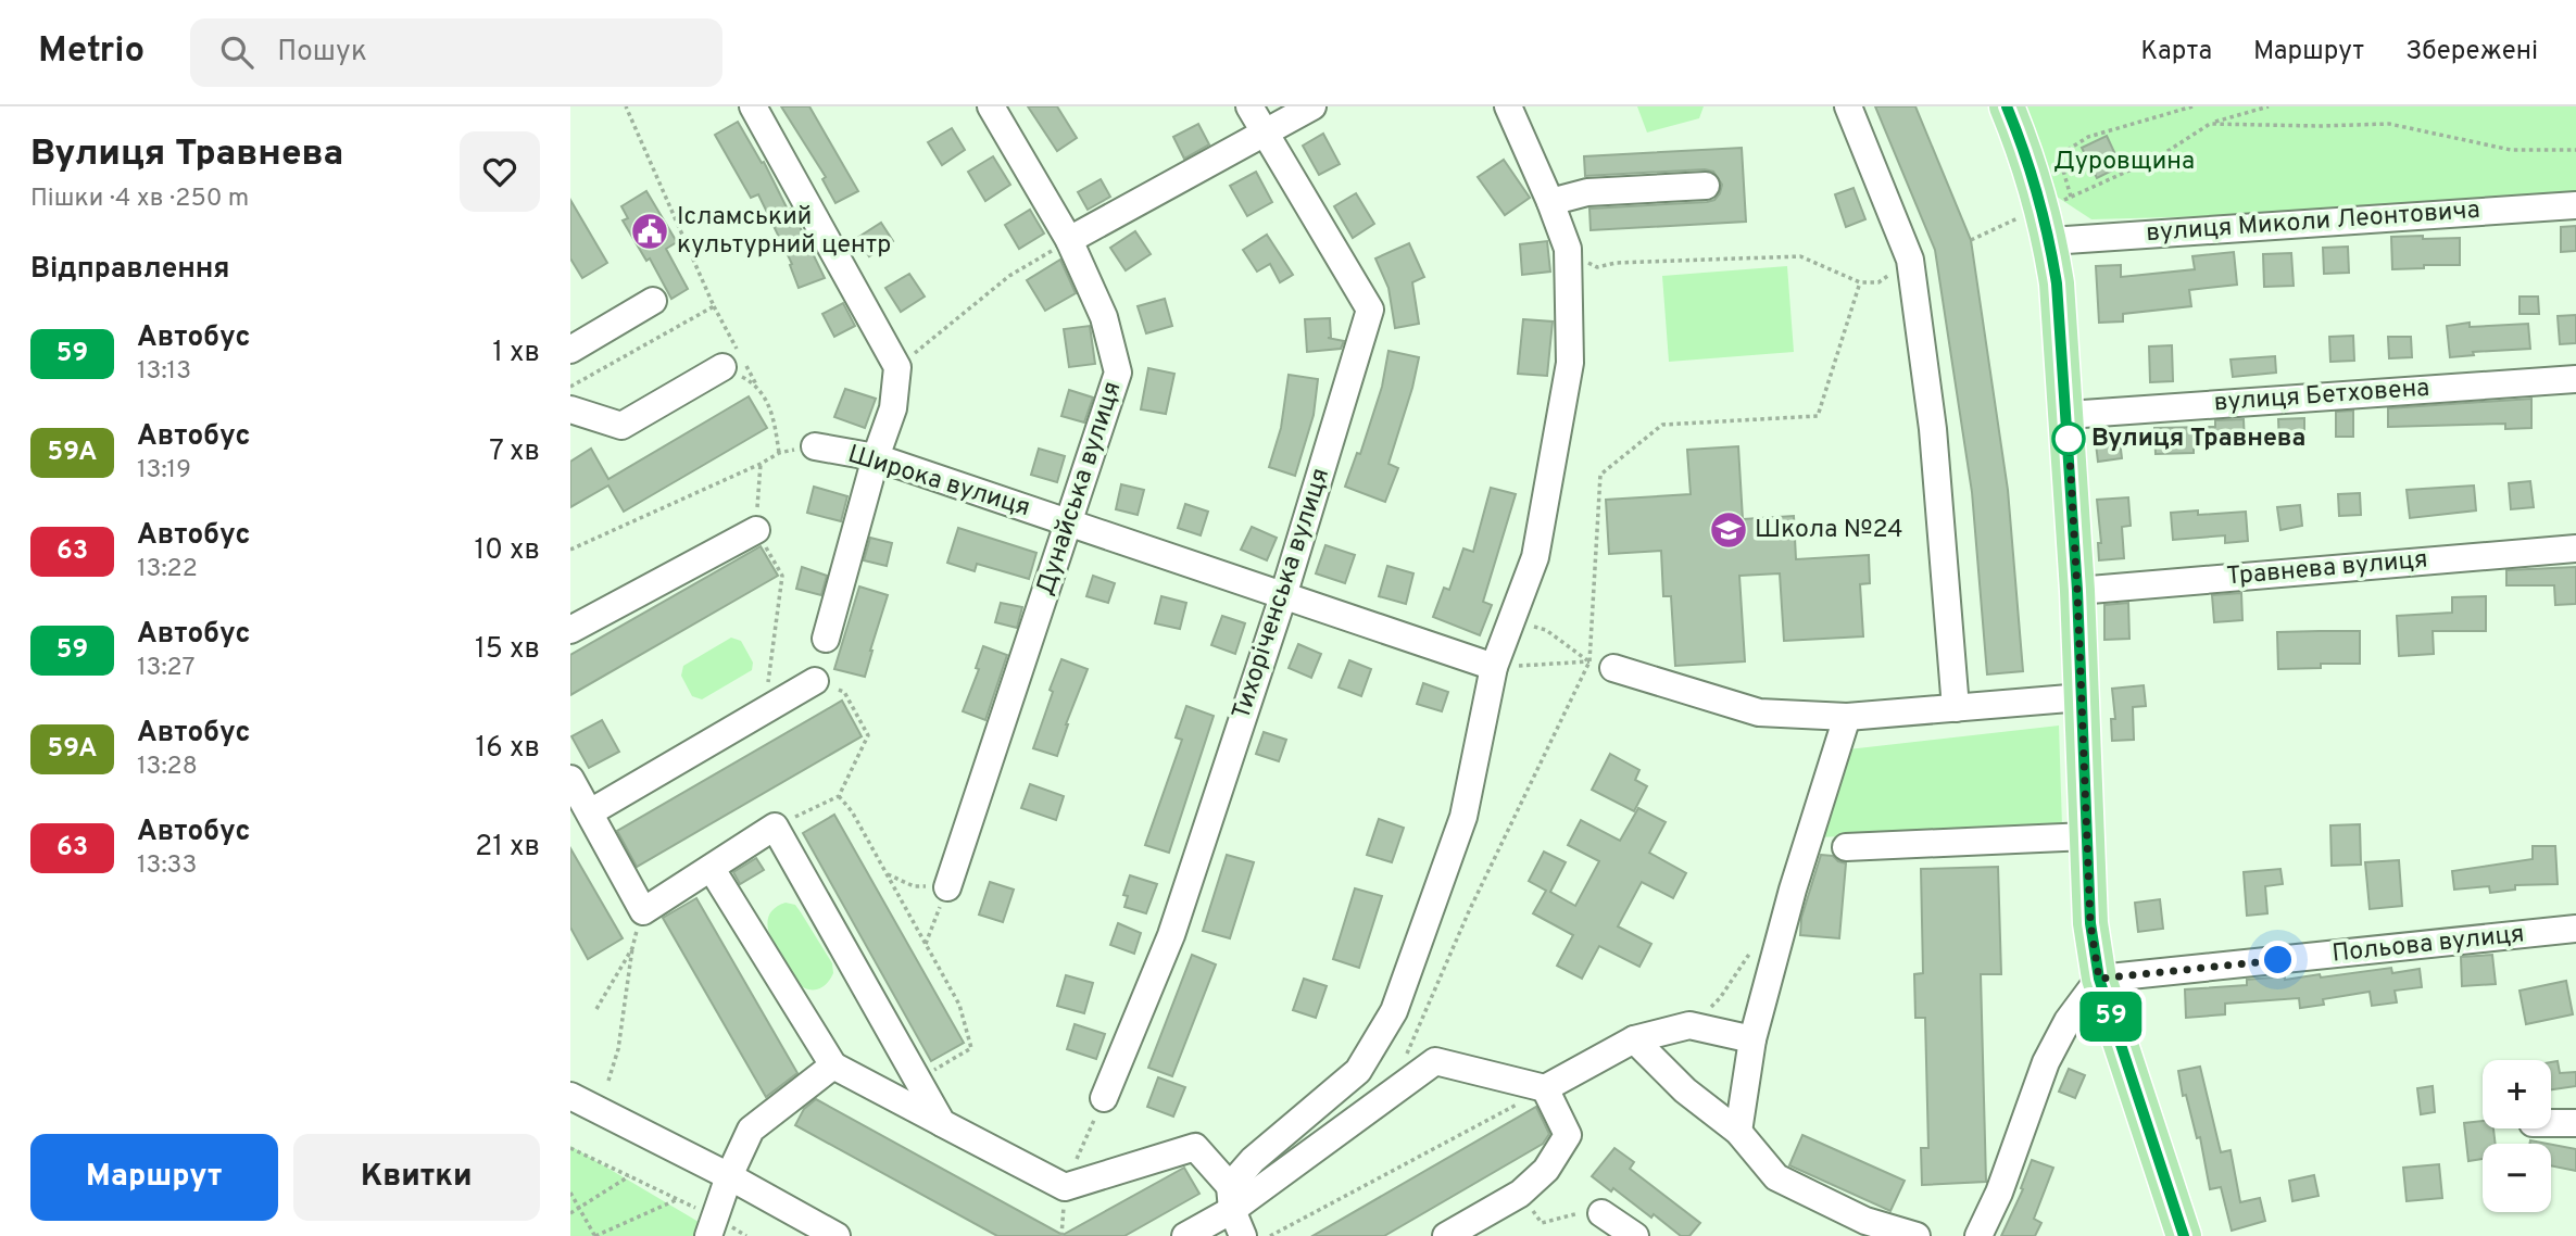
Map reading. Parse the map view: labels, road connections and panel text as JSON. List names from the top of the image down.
{
  "streets": {
    "street": [
      "вулиця Миколи Леонтовича",
      "вулиця Бетховена",
      "Широка вулиця",
      "Дунайська вулиця",
      "Травнева вулиця",
      "Тихоріченська вулиця",
      "Польова вулиця"
    ]
  },
  "crossings": [
    ["Широка вулиця", "Дунайська вулиця"],
    ["Широка вулиця", "Тихоріченська вулиця"]
  ],
  "parks": ["Дуровщина"],
  "places": {
    "public building": ["Ісламський культурний центр"],
    "other": ["Вулиця Травнева"],
    "school or university": ["Школа №24"]
  },
  "lines": ["bus line 59"],
  "page": {
    "header": "Metrio",
    "search": "Пошук",
    "nav": ["Карта", "Маршрут", "Збережені"],
    "heading": [
      ["Вулиця Травнева", "Пішки · 4 хв · 250 m"],
      "Відправлення"
    ],
    "on_map": "59",
    "list": [
      {
        "mark": "59",
        "name": "Автобус",
        "note": "13:13",
        "value": "1 хв"
      },
      {
        "mark": "59А",
        "name": "Автобус",
        "note": "13:19",
        "value": "7 хв"
      },
      {
        "mark": "63",
        "name": "Автобус",
        "note": "13:22",
        "value": "10 хв"
      },
      {
        "mark": "59",
        "name": "Автобус",
        "note": "13:27",
        "value": "15 хв"
      },
      {
        "mark": "59А",
        "name": "Автобус",
        "note": "13:28",
        "value": "16 хв"
      },
      {
        "mark": "63",
        "name": "Автобус",
        "note": "13:33",
        "value": "21 хв"
      }
    ],
    "map_buttons": ["+", "−"],
    "buttons": ["Маршрут", "Квитки"]
  }
}
